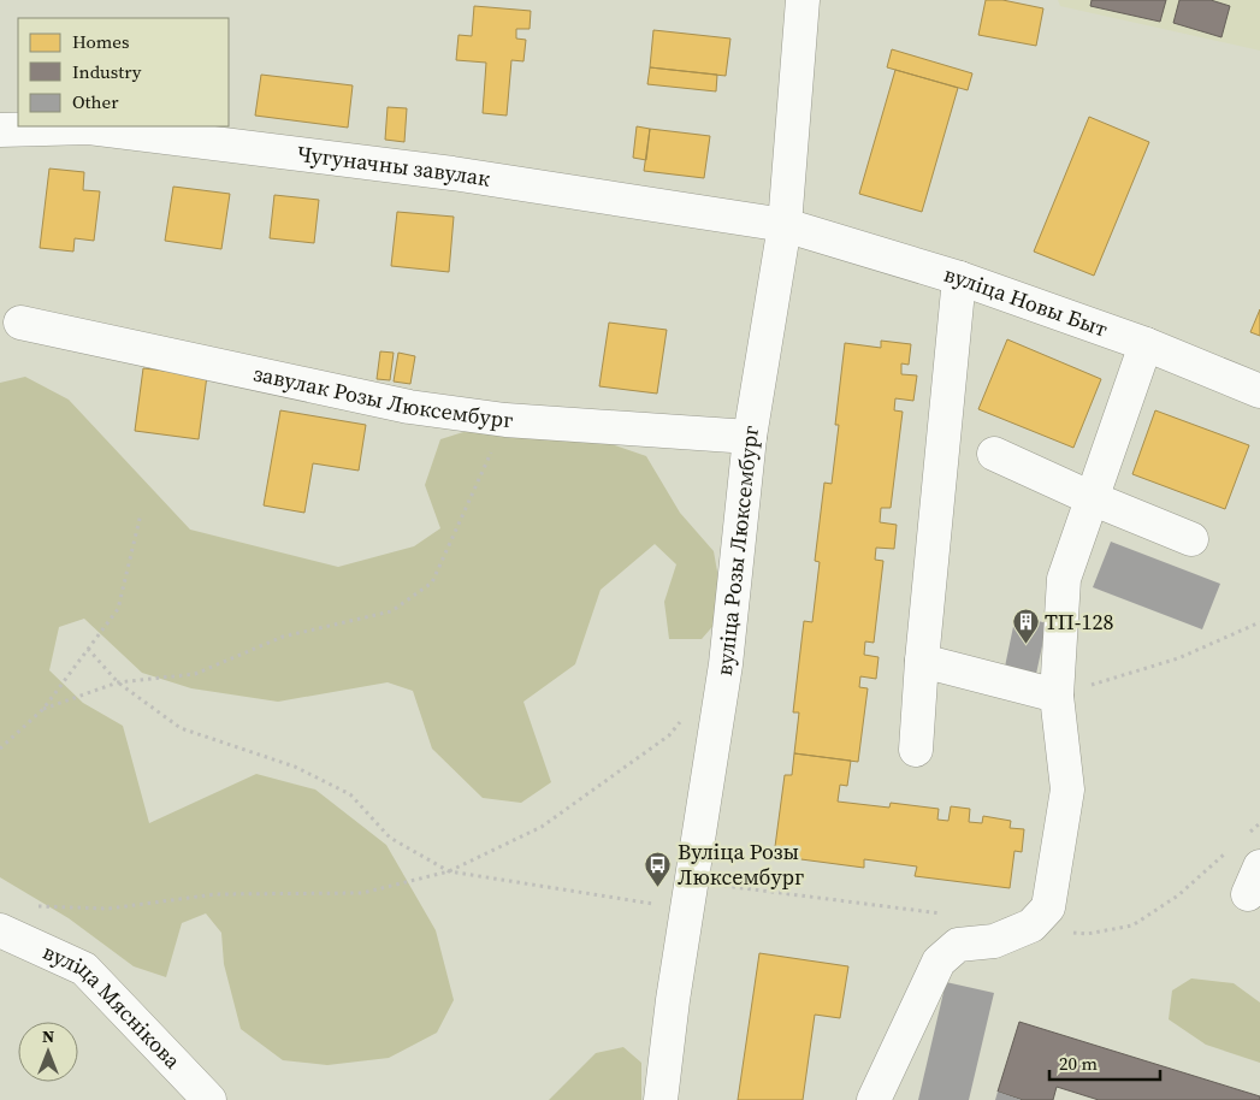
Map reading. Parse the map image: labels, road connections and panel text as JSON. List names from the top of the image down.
{
  "streets": {
    "street": [
      "Чугуначны завулак",
      "вуліца Новы Быт",
      "завулак Розы Люксембург",
      "вуліца Розы Люксембург",
      "вуліца Мяснікова"
    ]
  },
  "crossings": [
    ["Чугуначны завулак", "вуліца Новы Быт"],
    ["Чугуначны завулак", "вуліца Розы Люксембург"],
    ["вуліца Новы Быт", "вуліца Розы Люксембург"],
    ["завулак Розы Люксембург", "вуліца Розы Люксембург"]
  ],
  "places": {
    "building": ["ТП-128"],
    "bus stop": ["Вуліца Розы Люксембург"]
  },
  "legend": ["Homes", "Industry", "Other"],
  "scale_bar": "20 m",
  "north": "top"
}
